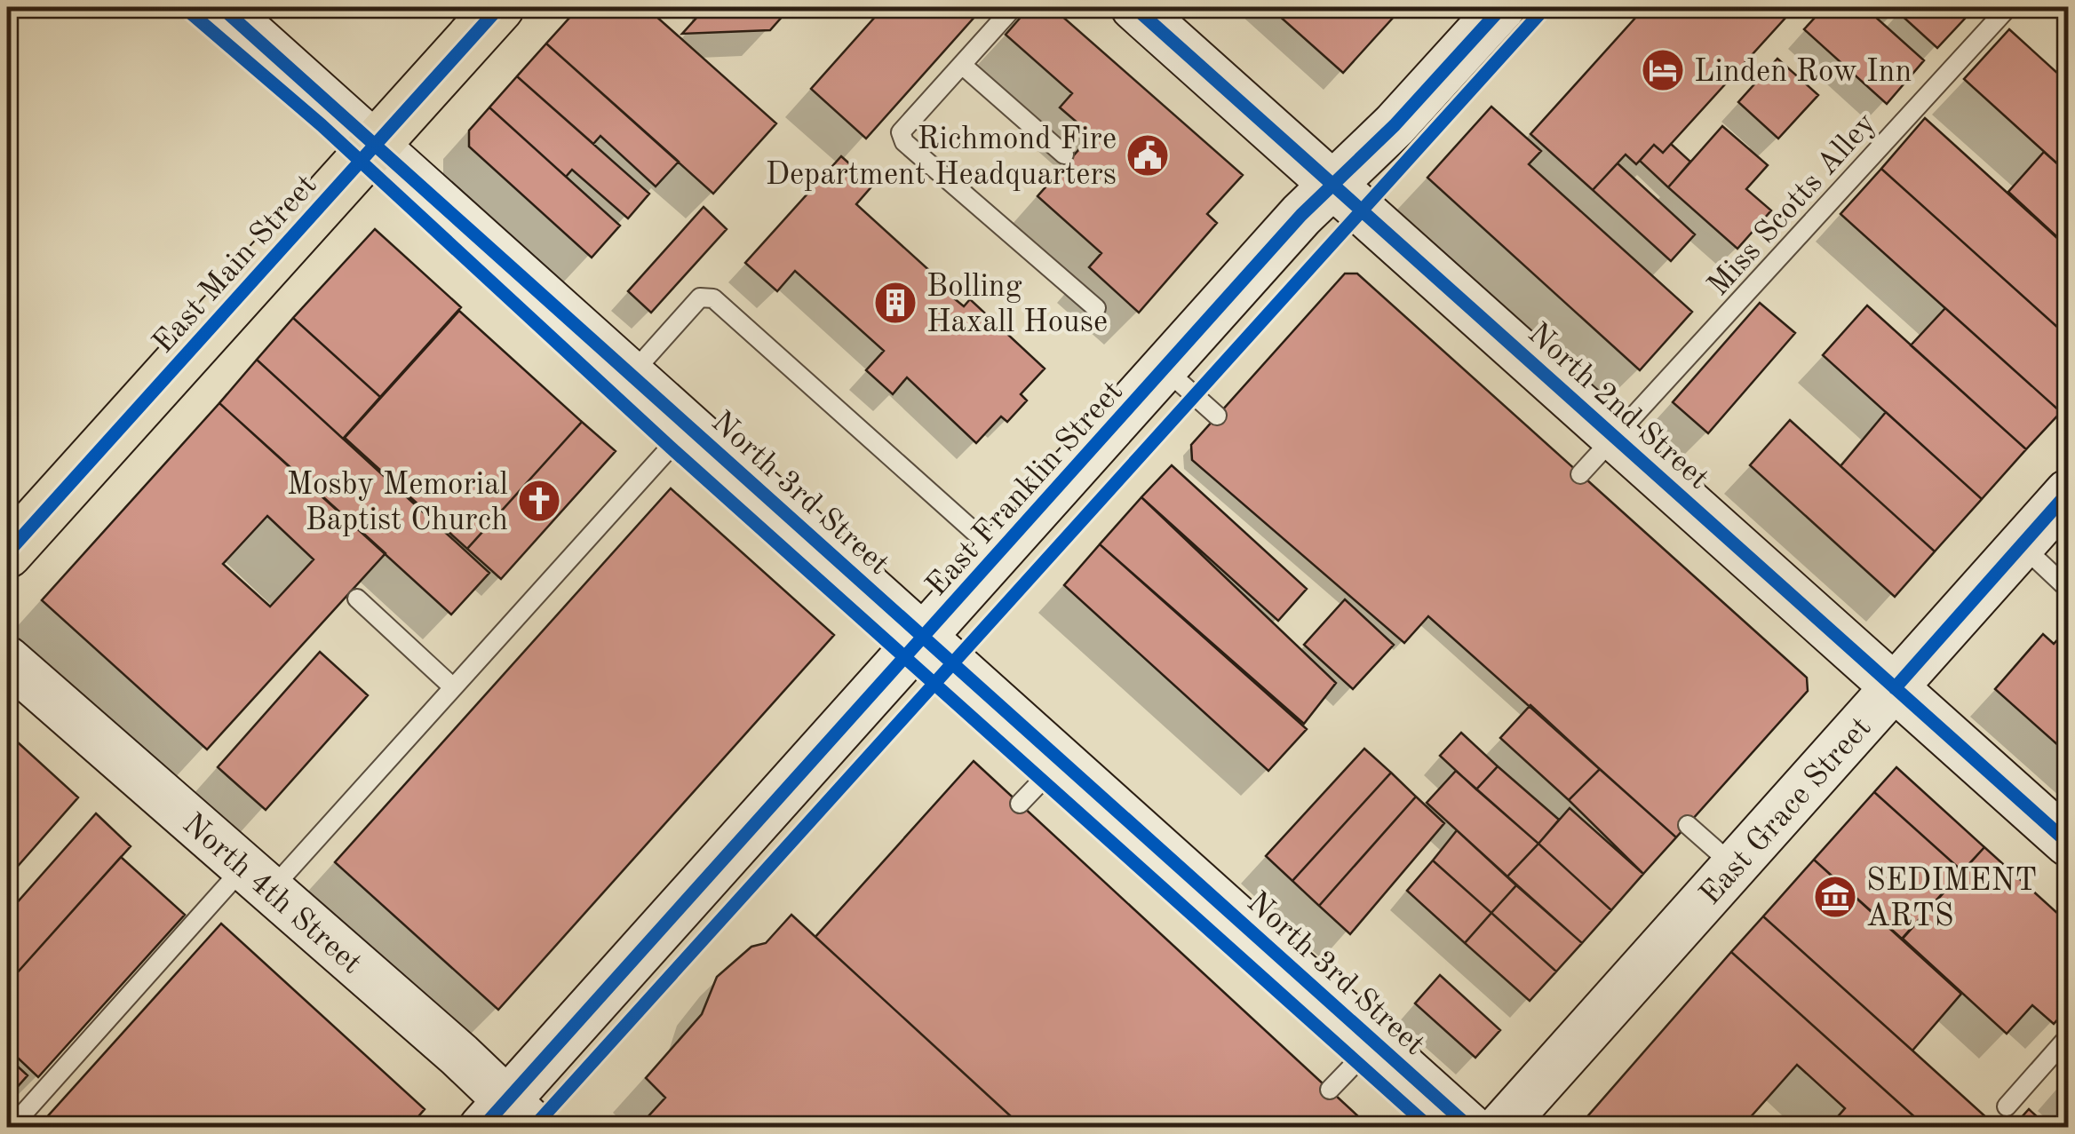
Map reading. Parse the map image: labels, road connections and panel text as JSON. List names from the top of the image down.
{
  "streets": {
    "main road": ["East Main Street"],
    "street": [
      "North 2nd Street",
      "East Franklin Street",
      "North 3rd Street",
      "East Grace Street",
      "North 4th Street"
    ],
    "lane": ["Miss Scotts Alley"]
  },
  "crossings": [
    ["Miss Scotts Alley", "North 2nd Street"],
    ["East Main Street", "North 3rd Street"],
    ["North 2nd Street", "East Franklin Street"],
    ["North 2nd Street", "East Grace Street"],
    ["East Franklin Street", "North 3rd Street"],
    ["East Franklin Street", "North 4th Street"]
  ],
  "places": {
    "hotel": ["Linden Row Inn"],
    "public building": ["Richmond Fire Department Headquarters"],
    "building": ["Bolling Haxall House"],
    "church": ["Mosby Memorial Baptist Church"],
    "museum": ["SEDIMENT ARTS"]
  }
}
